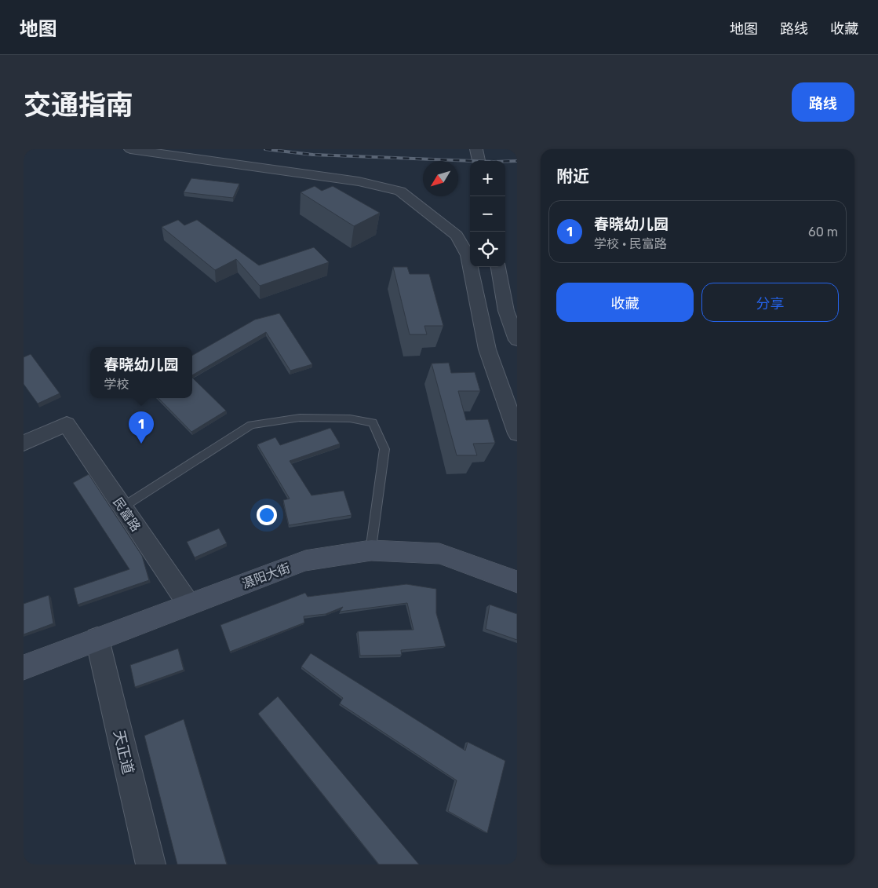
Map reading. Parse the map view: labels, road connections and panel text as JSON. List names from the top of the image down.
{
  "streets": {
    "main road": ["滠阳大街"],
    "street": ["民富路", "天正道"]
  },
  "crossings": [
    ["民富路", "滠阳大街"],
    ["滠阳大街", "天正道"]
  ],
  "north": "bottom left",
  "page": {
    "header": "地图",
    "nav": ["地图", "路线", "收藏"],
    "title": "交通指南",
    "buttons": [
      "路线",
      ["收藏", "分享"]
    ],
    "heading": "附近",
    "map_buttons": ["+", "−"],
    "list": [
      {
        "mark": "1",
        "name": "春晓幼儿园",
        "note": "学校 · 民富路",
        "value": "60 m"
      }
    ],
    "popup": ["春晓幼儿园", "学校"],
    "pins": "1"
  }
}
